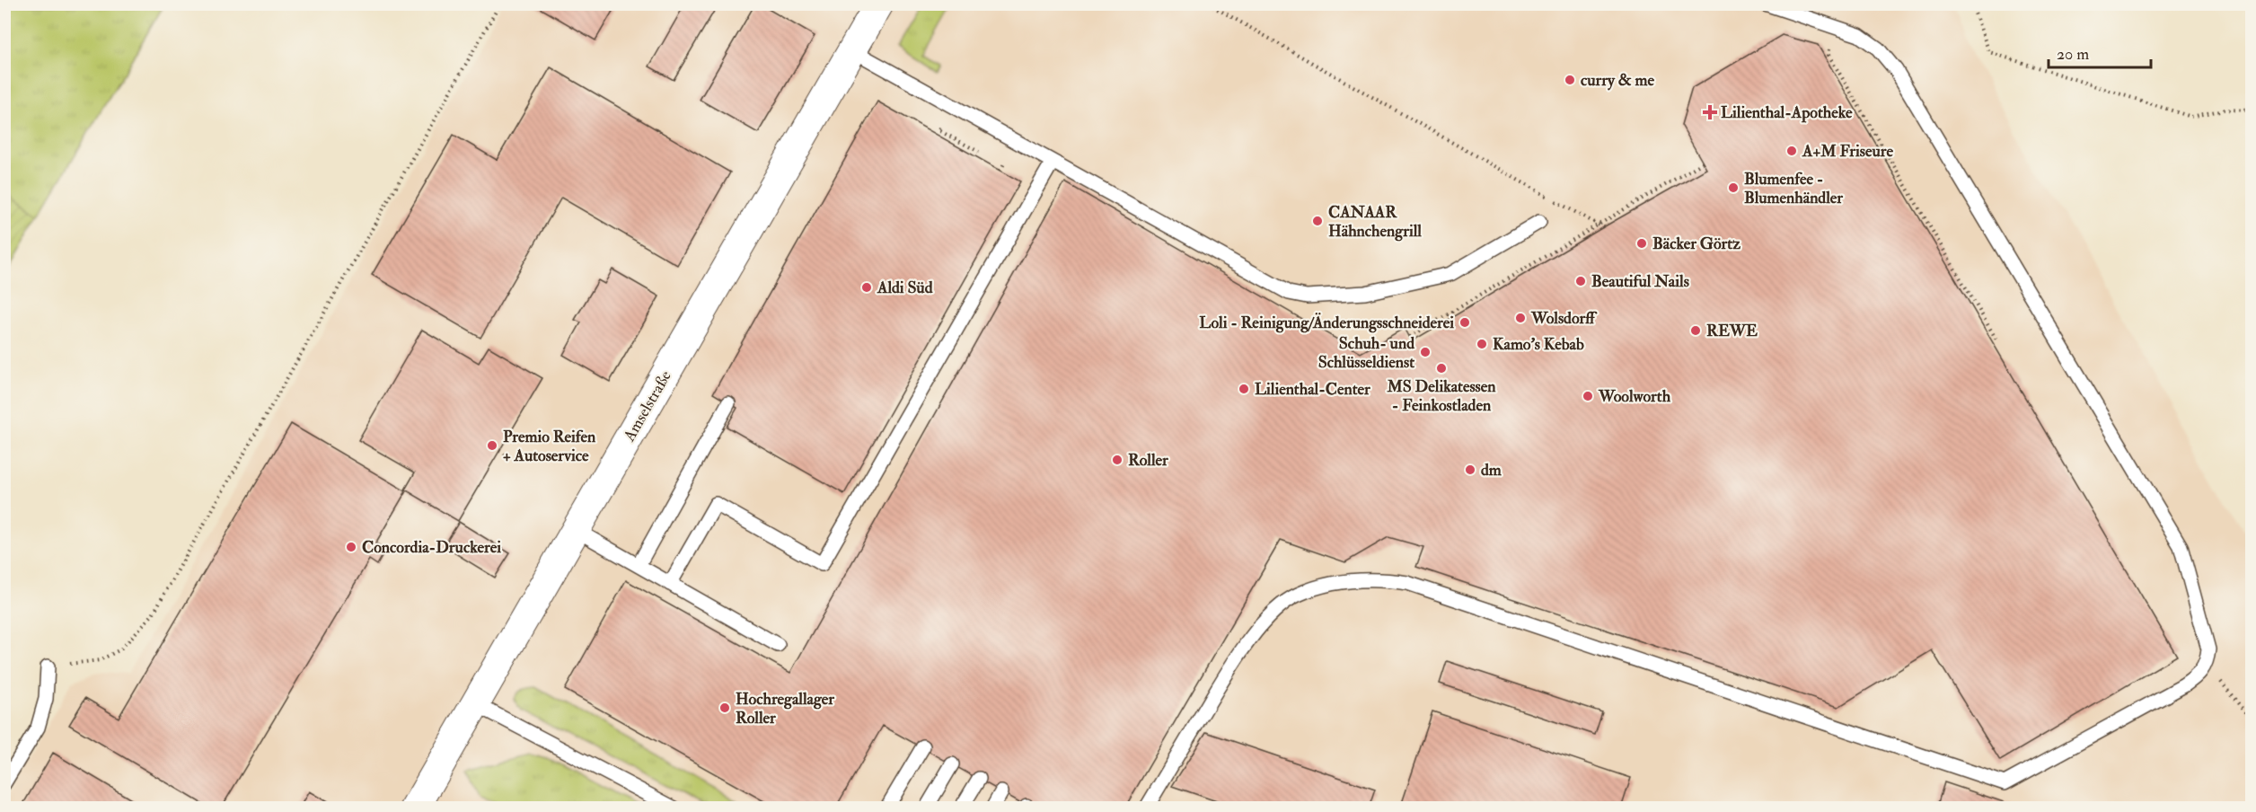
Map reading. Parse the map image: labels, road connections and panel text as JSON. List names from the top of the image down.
{
  "streets": {
    "street": ["Amselstraße"]
  },
  "places": {
    "other": [
      "curry & me",
      "A+M Friseure",
      "Blumenfee - Blumenhändler",
      "CANAAR Hähnchengrill",
      "Bäcker Görtz",
      "Beautiful Nails",
      "Aldi Süd",
      "Wolsdorff",
      "Loli - Reinigung/Änderungsschneiderei",
      "REWE",
      "Kamo's Kebab",
      "Schuh- und Schlüsseldienst",
      "MS Delikatessen - Feinkostladen",
      "Lilienthal-Center",
      "Woolworth",
      "Premio Reifen + Autoservice",
      "Roller",
      "dm",
      "Concordia-Druckerei",
      "Hochregallager Roller"
    ],
    "health": ["Lilienthal-Apotheke"]
  },
  "scale_bar": "20 m"
}
